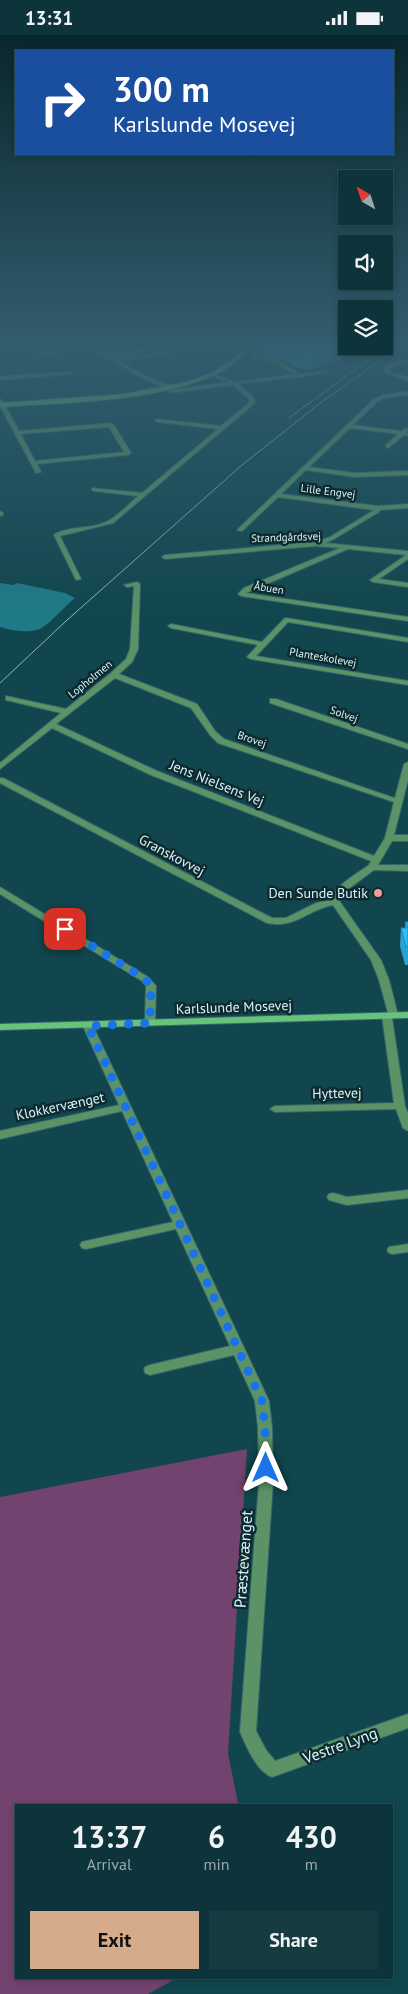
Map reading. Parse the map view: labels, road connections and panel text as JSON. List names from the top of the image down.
{
  "streets": {
    "street": [
      "Lille Engvej",
      "Strandgårdsvej",
      "Åbuen",
      "Planteskolevej",
      "Lopholmen",
      "Solvej",
      "Brovej",
      "Jens Nielsens Vej",
      "Granskovvej",
      "Karlslunde Mosevej",
      "Hyttevej",
      "Klokkervænget",
      "Præstevænget",
      "Vestre Lyng"
    ]
  },
  "crossings": [
    ["Strandgårdsvej", "Åbuen"],
    ["Lopholmen", "Brovej"],
    ["Lopholmen", "Jens Nielsens Vej"],
    ["Karlslunde Mosevej", "Præstevænget"],
    ["Klokkervænget", "Præstevænget"],
    ["Præstevænget", "Vestre Lyng"]
  ],
  "places": ["Den Sunde Butik"],
  "north": "top left",
  "page": {
    "status": "13:31",
    "turn": ["300 m", "Karlslunde Mosevej"],
    "eta": [
      "13:37",
      "Arrival",
      "6",
      "min",
      "430",
      "m"
    ],
    "buttons": ["Exit", "Share"]
  }
}
